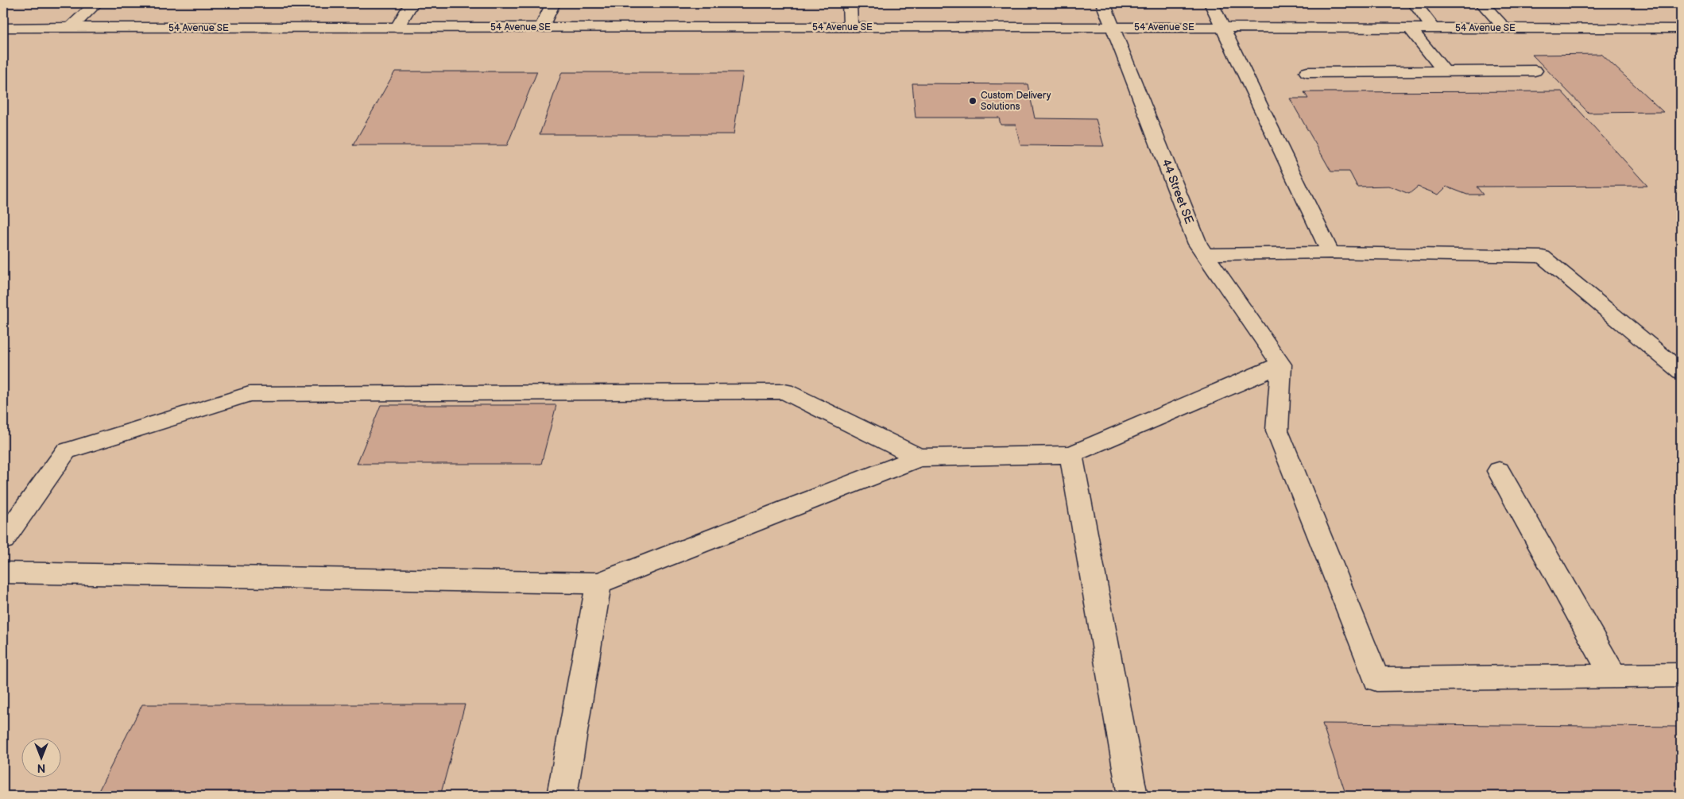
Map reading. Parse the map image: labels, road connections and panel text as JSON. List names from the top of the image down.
{
  "streets": {
    "street": ["54 Avenue SE", "44 Street SE"]
  },
  "crossings": [
    ["54 Avenue SE", "44 Street SE"]
  ],
  "places": ["Custom Delivery Solutions"],
  "north": "bottom"
}
